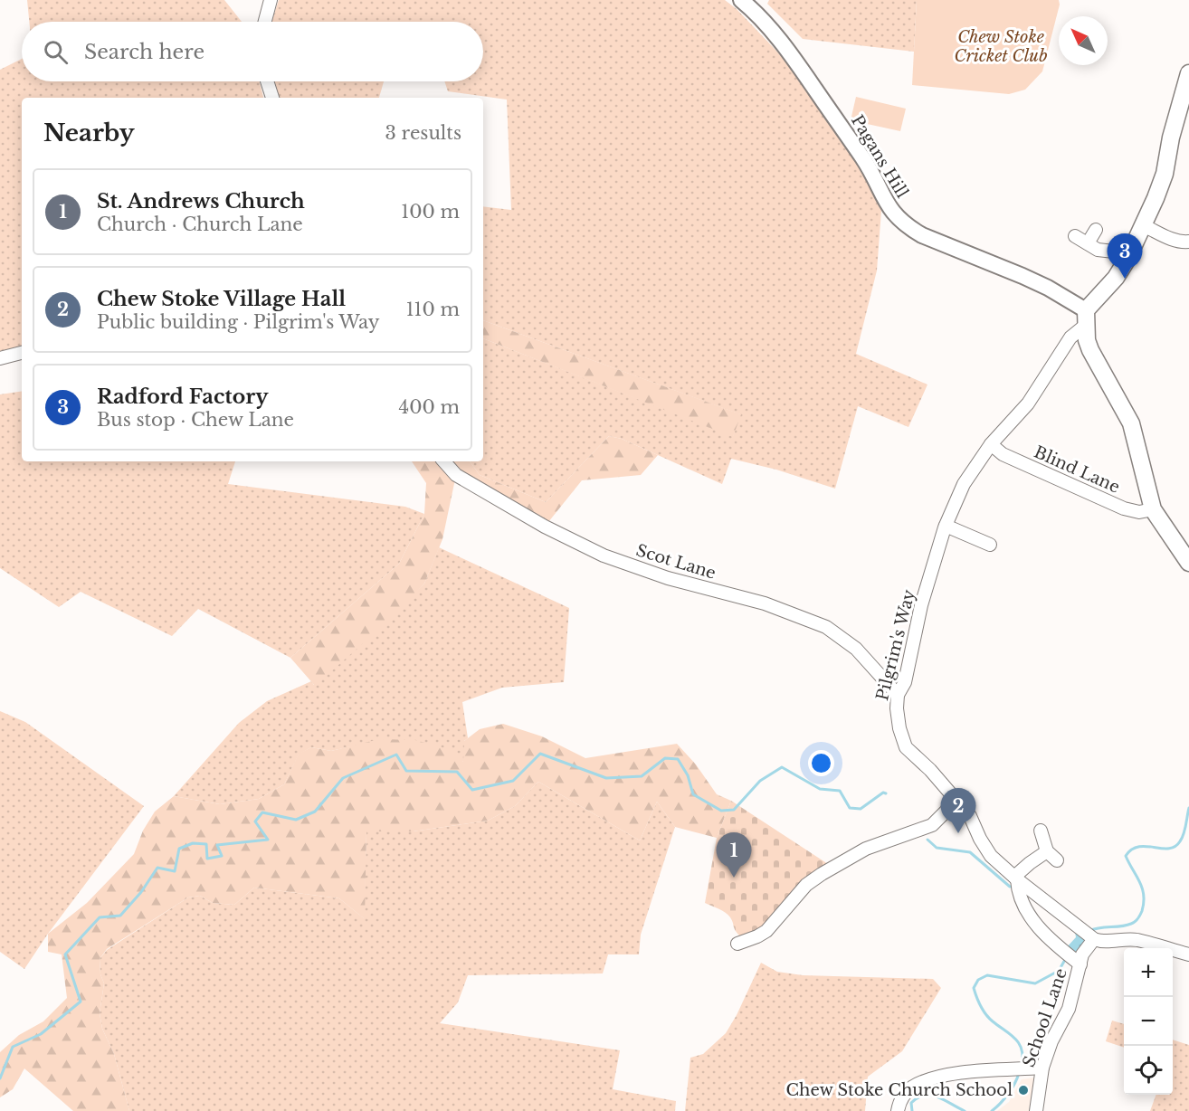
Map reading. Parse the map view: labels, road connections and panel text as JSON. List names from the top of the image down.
{
  "streets": {
    "street": [
      "Pagans Hill",
      "Blind Lane",
      "Scot Lane",
      "Pilgrim's Way",
      "School Lane"
    ]
  },
  "crossings": [
    ["Pagans Hill", "Pilgrim's Way"],
    ["Blind Lane", "Pilgrim's Way"],
    ["Scot Lane", "Pilgrim's Way"],
    ["Pilgrim's Way", "School Lane"]
  ],
  "parks": ["Chew Stoke Cricket Club"],
  "places": ["Chew Stoke Church School"],
  "north": "top left",
  "page": {
    "search": "Search here",
    "heading": ["Nearby", "3 results"],
    "list": [
      {
        "mark": "1",
        "name": "St. Andrews Church",
        "note": "Church · Church Lane",
        "value": "100 m"
      },
      {
        "mark": "2",
        "name": "Chew Stoke Village Hall",
        "note": "Public building · Pilgrim's Way",
        "value": "110 m"
      },
      {
        "mark": "3",
        "name": "Radford Factory",
        "note": "Bus stop · Chew Lane",
        "value": "400 m"
      }
    ],
    "pins": ["3", "2", "1"],
    "map_buttons": ["+", "−"]
  }
}
